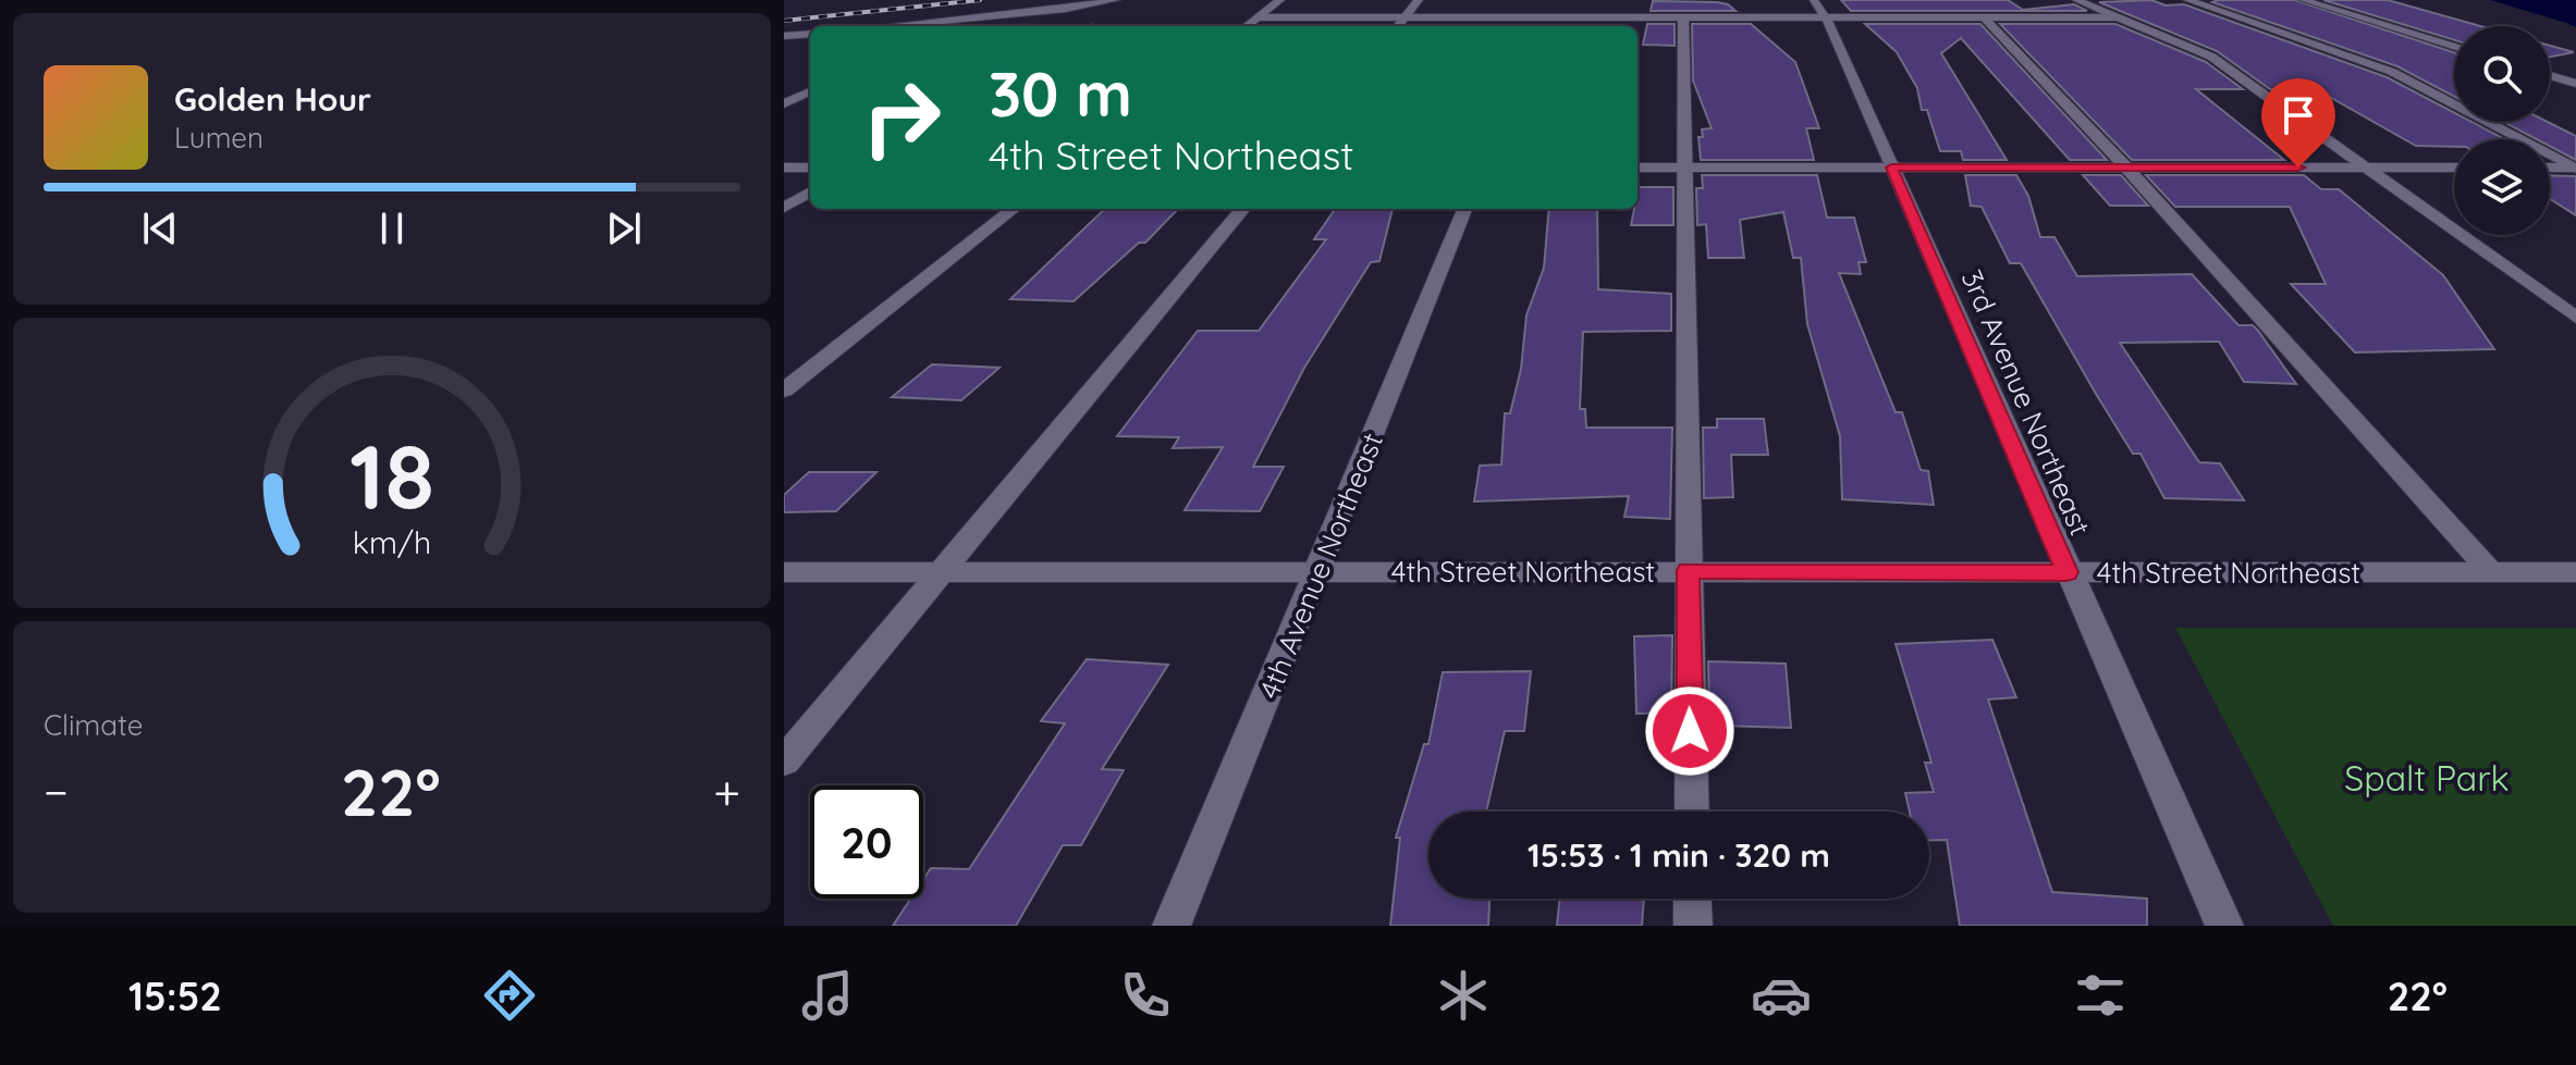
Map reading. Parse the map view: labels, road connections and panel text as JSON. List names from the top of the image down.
{
  "streets": {
    "street": ["3rd Avenue Northeast", "4th Avenue Northeast", "4th Street Northeast"]
  },
  "crossings": [
    ["3rd Avenue Northeast", "4th Street Northeast"],
    ["4th Avenue Northeast", "4th Street Northeast"]
  ],
  "parks": ["Spalt Park"],
  "page": {
    "turn": ["30 m", "4th Street Northeast"],
    "song": ["Golden Hour", "Lumen"],
    "tile": "Climate",
    "heat": ["−", "22°", "+"],
    "limit": "20",
    "trip": "15:53 · 1 min · 320 m",
    "tabs": ["15:52", "22°"],
    "gauge": ["18", "km/h"]
  }
}
